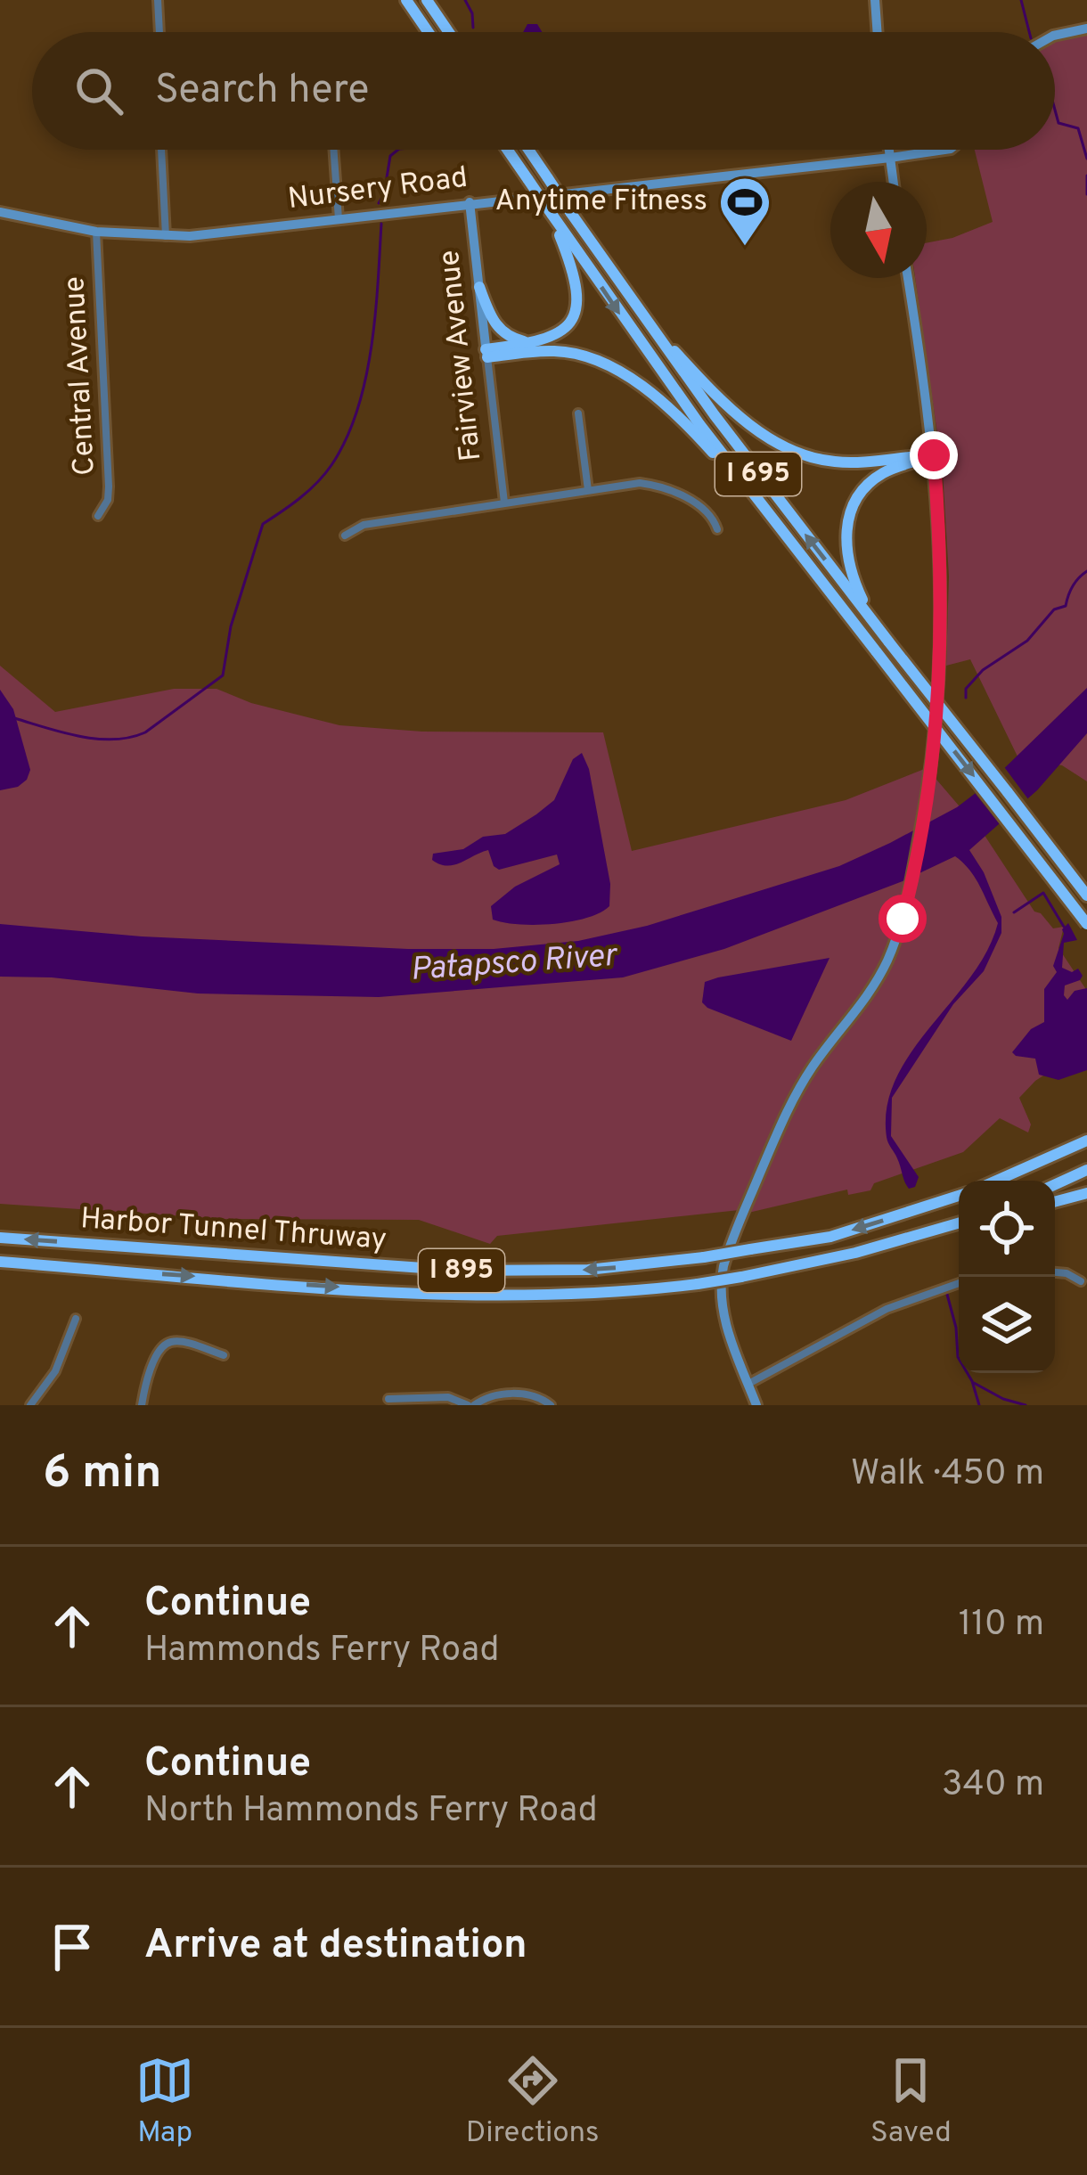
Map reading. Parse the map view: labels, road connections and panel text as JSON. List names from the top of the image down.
{
  "streets": {
    "highway": ["I 695", "Harbor Tunnel Thruway", "I 895"],
    "main road": ["Nursery Road", "Fairview Avenue"],
    "street": ["Central Avenue"]
  },
  "crossings": [
    ["Nursery Road", "Fairview Avenue"],
    ["Nursery Road", "Central Avenue"]
  ],
  "water": ["Patapsco River"],
  "places": {
    "sports": ["Anytime Fitness"]
  },
  "north": "bottom",
  "page": {
    "search": "Search here",
    "heading": ["6 min", "Walk · 450 m"],
    "list": [
      ["Continue", "Hammonds Ferry Road", "110 m"],
      ["Continue", "North Hammonds Ferry Road", "340 m"],
      "Arrive at destination"
    ],
    "nav": ["Map", "Directions", "Saved"]
  }
}
